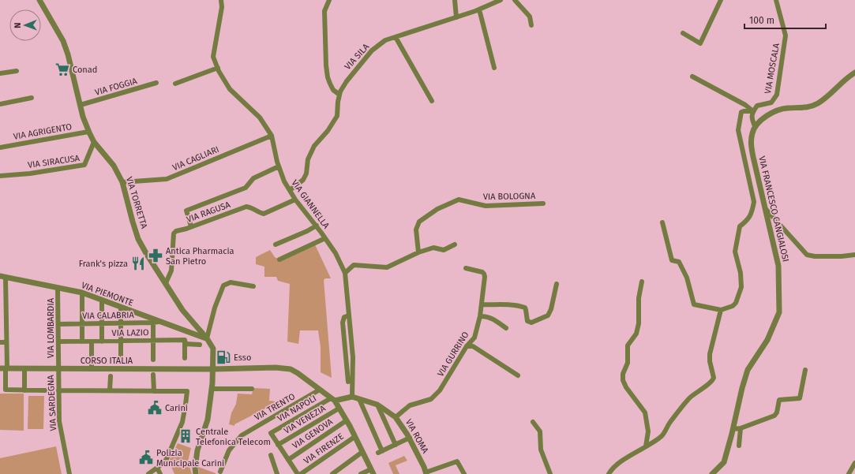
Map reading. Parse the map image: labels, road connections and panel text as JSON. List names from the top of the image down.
{
  "streets": {
    "street": [
      "VIA SILA",
      "VIA MOSCALA",
      "VIA FOGGIA",
      "VIA AGRIGENTO",
      "VIA CAGLIARI",
      "VIA SIRACUSA",
      "VIA BOLOGNA",
      "VIA TORRETTA",
      "VIA GIANNELLA",
      "VIA FRANCESCO CANGIALOSI",
      "VIA RAGUSA",
      "VIA PIEMONTE",
      "VIA CALABRIA",
      "VIA LOMBARDIA",
      "VIA LAZIO",
      "VIA GURRINO",
      "CORSO ITALIA",
      "VIA SARDEGNA",
      "VIA TRENTO",
      "VIA NAPOLI",
      "VIA VENEZIA",
      "VIA GENOVA",
      "VIA ROMA",
      "VIA FIRENZE"
    ]
  },
  "crossings": [
    ["VIA SILA", "VIA GIANNELLA"],
    ["VIA FOGGIA", "VIA TORRETTA"],
    ["VIA AGRIGENTO", "VIA TORRETTA"],
    ["VIA CAGLIARI", "VIA TORRETTA"],
    ["VIA CAGLIARI", "VIA GIANNELLA"],
    ["VIA SIRACUSA", "VIA TORRETTA"],
    ["VIA TORRETTA", "VIA RAGUSA"],
    ["VIA TORRETTA", "VIA PIEMONTE"],
    ["VIA TORRETTA", "CORSO ITALIA"],
    ["VIA GIANNELLA", "VIA RAGUSA"],
    ["VIA GIANNELLA", "VIA ROMA"],
    ["VIA PIEMONTE", "VIA CALABRIA"],
    ["VIA PIEMONTE", "VIA LOMBARDIA"],
    ["VIA CALABRIA", "VIA LOMBARDIA"],
    ["VIA LOMBARDIA", "VIA LAZIO"],
    ["VIA LOMBARDIA", "CORSO ITALIA"],
    ["VIA LOMBARDIA", "VIA SARDEGNA"],
    ["VIA GURRINO", "VIA ROMA"],
    ["CORSO ITALIA", "VIA SARDEGNA"],
    ["CORSO ITALIA", "VIA TRENTO"],
    ["CORSO ITALIA", "VIA NAPOLI"],
    ["VIA NAPOLI", "VIA VENEZIA"]
  ],
  "places": {
    "supermarket": ["Conad"],
    "pharmacy": ["Antica Pharmacia San Pietro"],
    "restaurant": ["Frank's pizza"],
    "fuel station": ["Esso"],
    "public building": ["Carini", "Polizia Municipale Carini"],
    "building": ["Centrale Telefonica Telecom"]
  },
  "scale_bar": "100 m",
  "north": "left"
}
